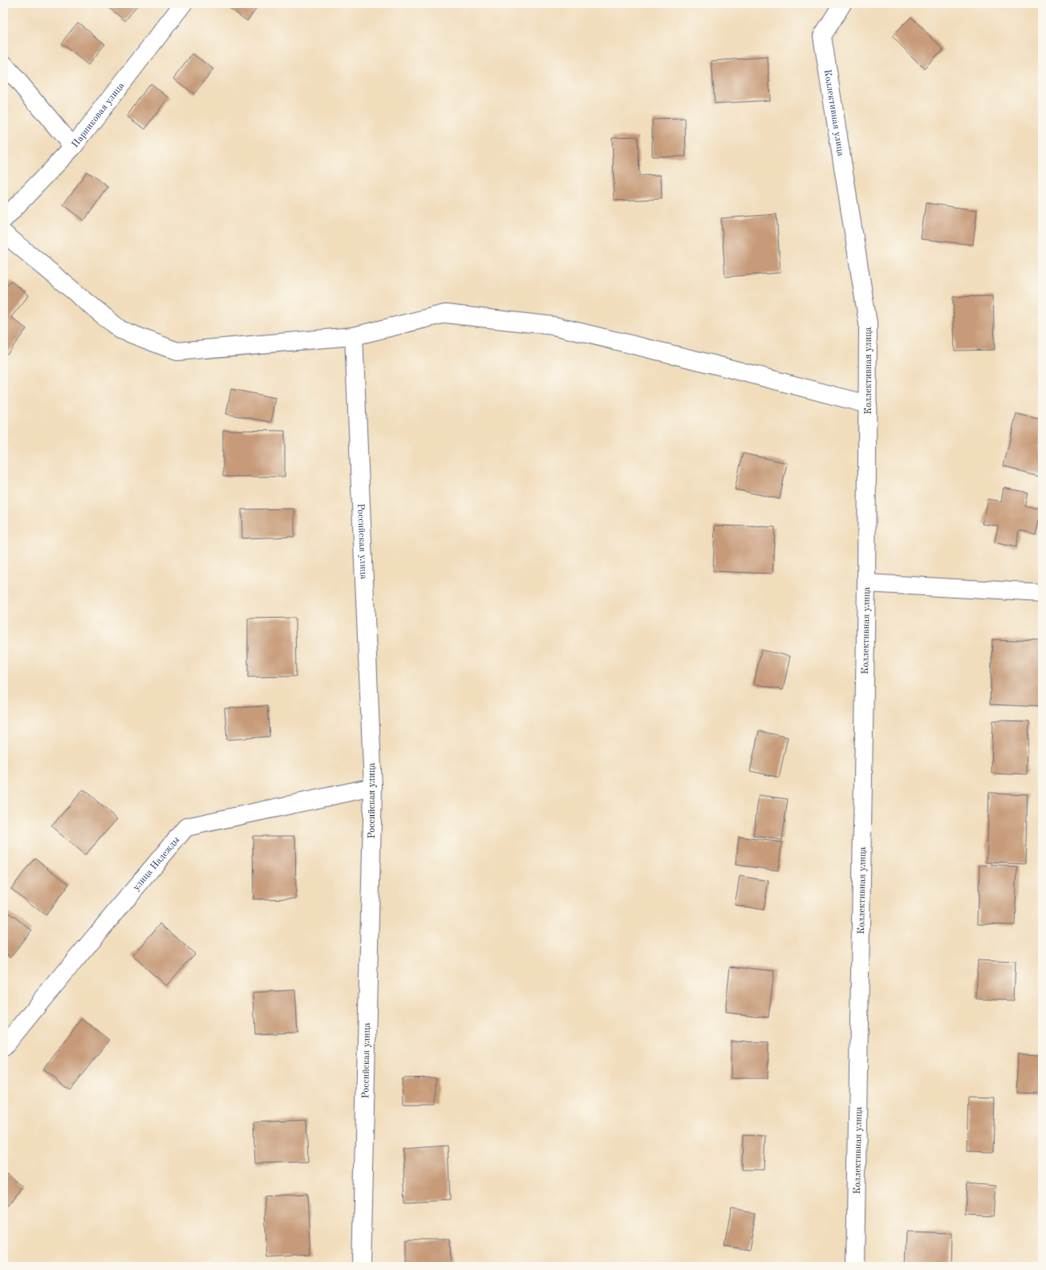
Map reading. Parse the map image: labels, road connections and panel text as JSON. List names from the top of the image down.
{
  "streets": {
    "street": [
      "Коллективная улица",
      "Парниковая улица",
      "Российская улица",
      "улица Надежды"
    ]
  },
  "crossings": [
    ["Российская улица", "улица Надежды"]
  ]
}
